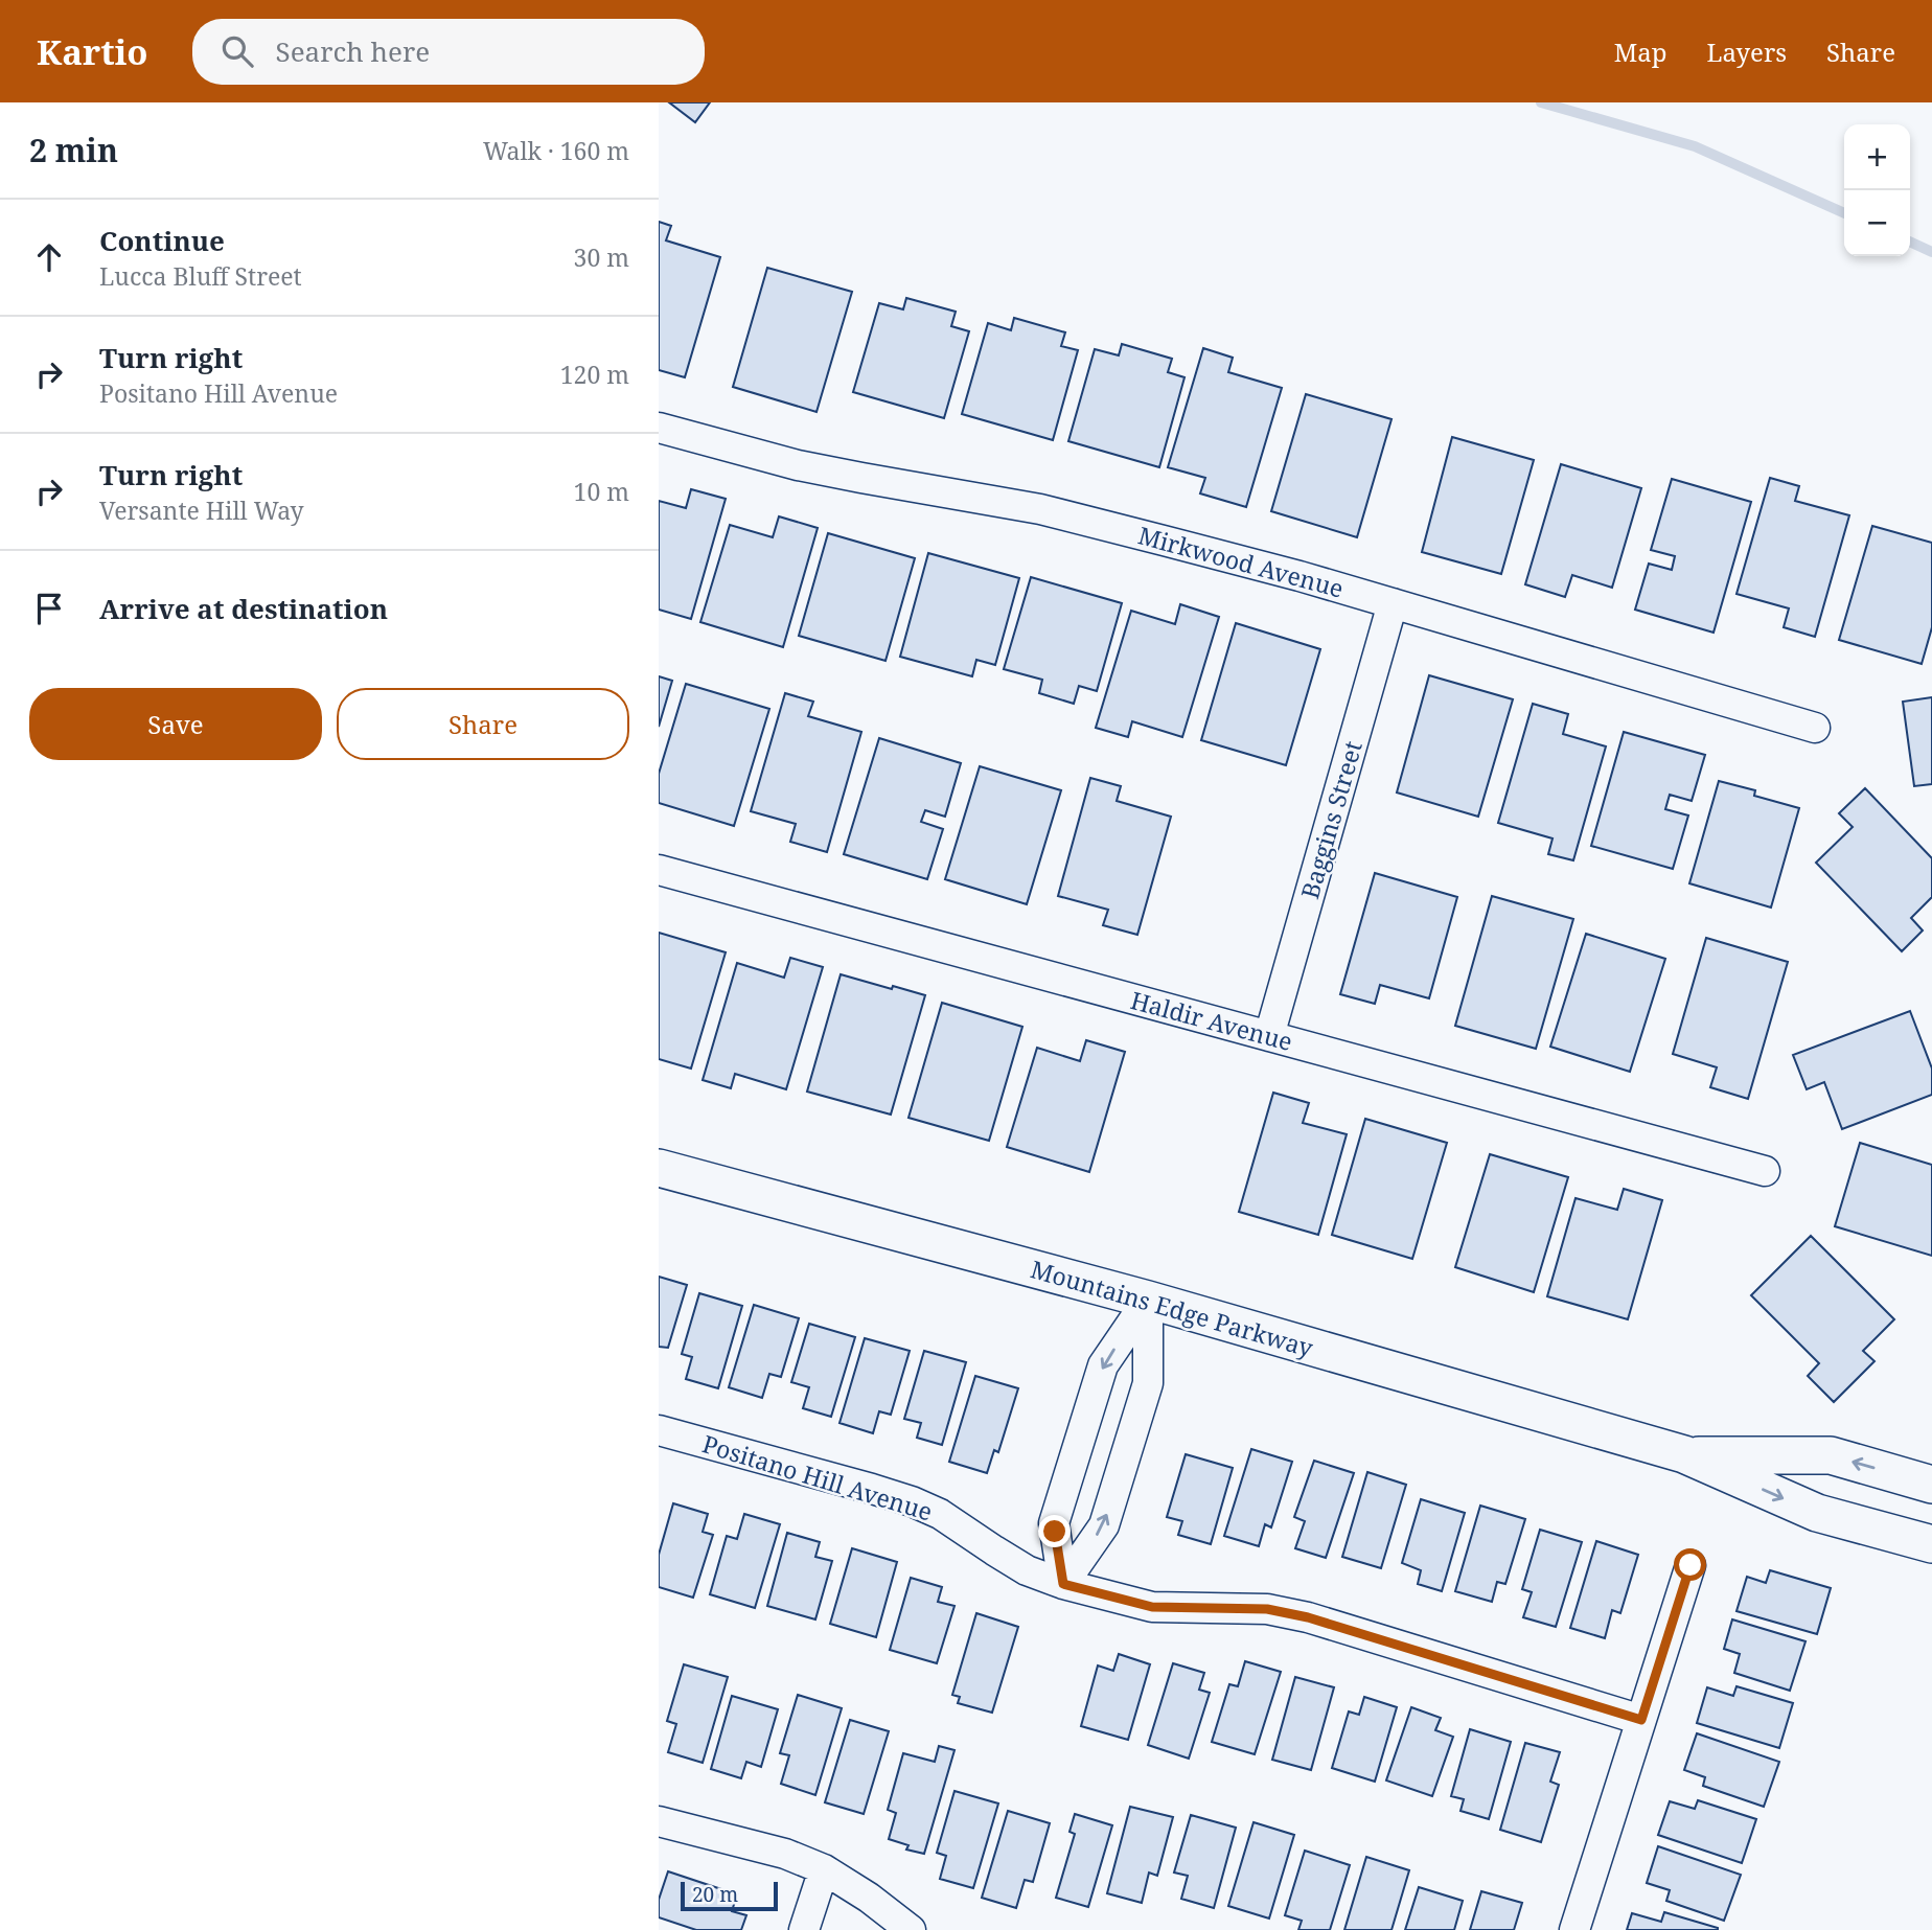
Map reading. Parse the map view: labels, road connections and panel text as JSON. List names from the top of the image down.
{
  "streets": {
    "street": [
      "Mirkwood Avenue",
      "Baggins Street",
      "Haldir Avenue",
      "Mountains Edge Parkway",
      "Positano Hill Avenue"
    ]
  },
  "crossings": [
    ["Mirkwood Avenue", "Baggins Street"],
    ["Baggins Street", "Haldir Avenue"]
  ],
  "scale_bar": "20 m",
  "page": {
    "header": "Kartio",
    "search": "Search here",
    "nav": ["Map", "Layers", "Share"],
    "heading": ["2 min", "Walk · 160 m"],
    "map_buttons": ["+", "−"],
    "list": [
      ["Continue", "Lucca Bluff Street", "30 m"],
      ["Turn right", "Positano Hill Avenue", "120 m"],
      ["Turn right", "Versante Hill Way", "10 m"],
      "Arrive at destination"
    ],
    "buttons": ["Save", "Share"],
    "scale": "20 m"
  }
}
